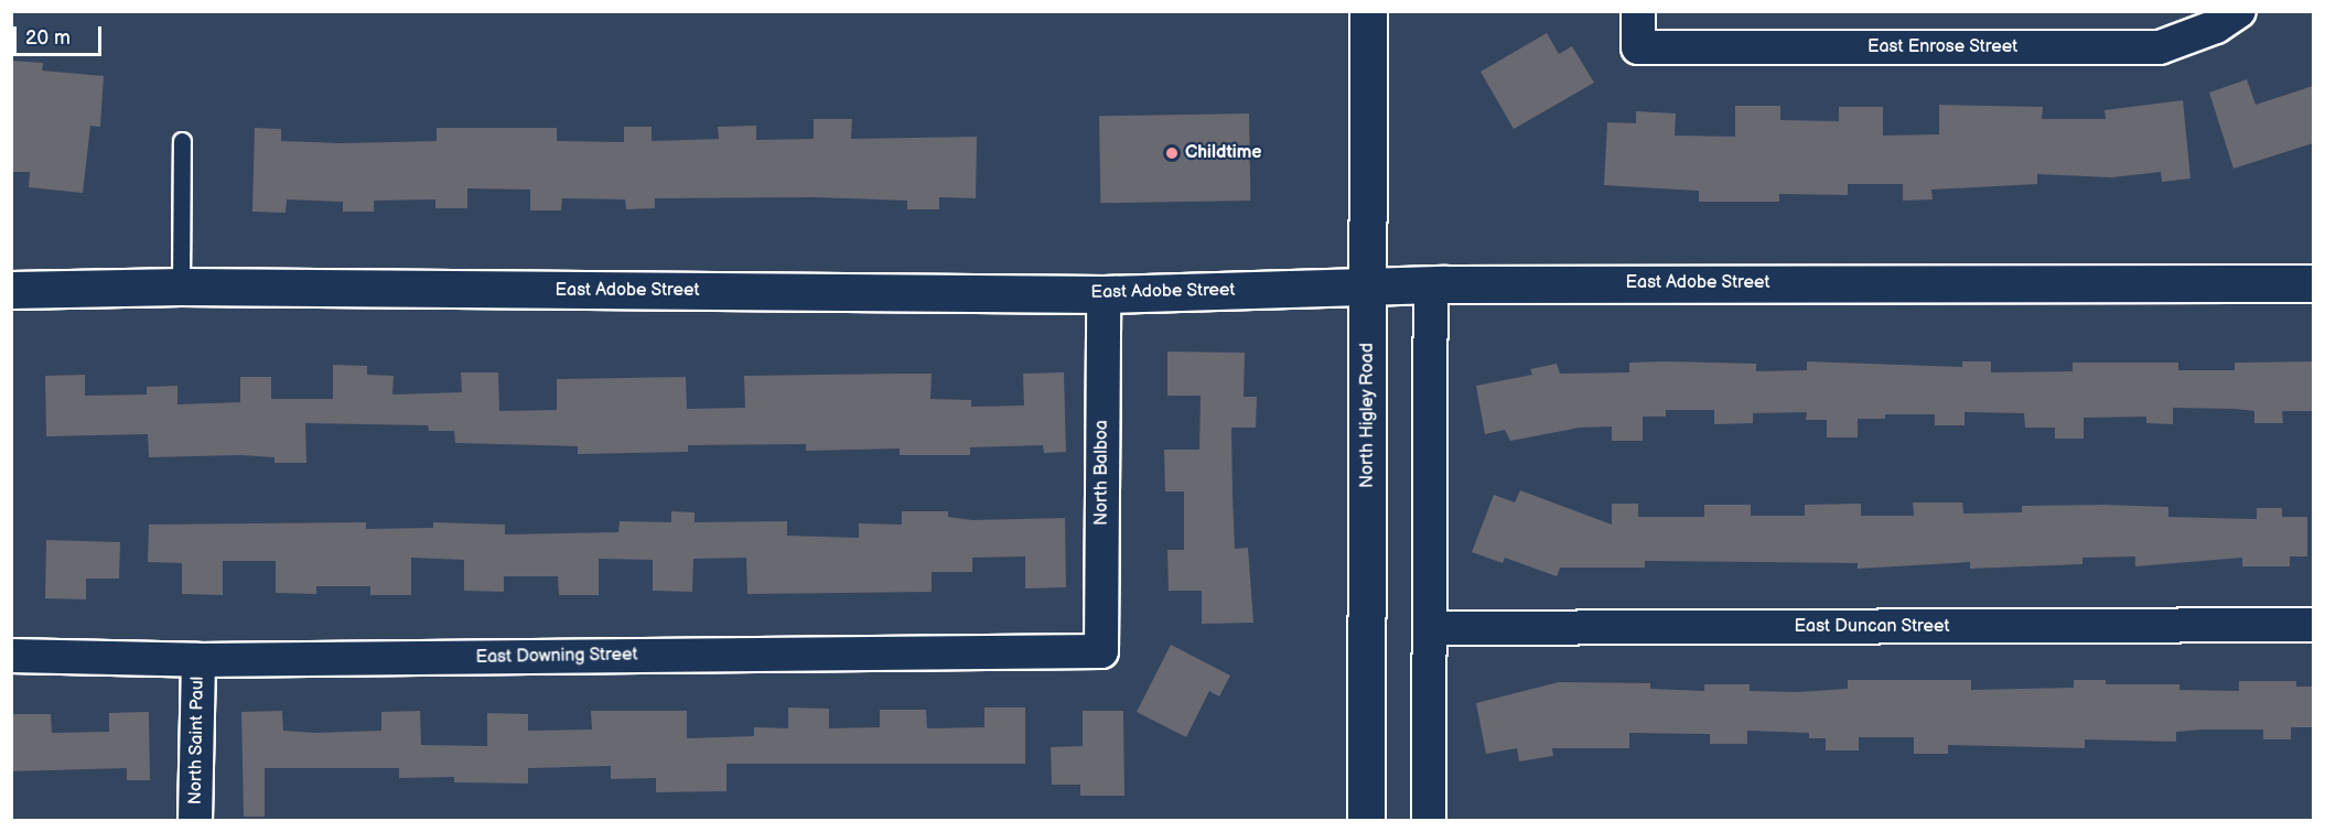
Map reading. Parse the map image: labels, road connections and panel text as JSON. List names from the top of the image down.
{
  "streets": {
    "street": [
      "East Enrose Street",
      "East Adobe Street",
      "North Higley Road",
      "North Balboa",
      "East Duncan Street",
      "East Downing Street",
      "North Saint Paul"
    ]
  },
  "crossings": [
    ["East Adobe Street", "North Higley Road"],
    ["East Adobe Street", "North Balboa"],
    ["North Balboa", "East Downing Street"],
    ["East Downing Street", "North Saint Paul"]
  ],
  "places": ["Childtime"],
  "scale_bar": "20 m"
}
